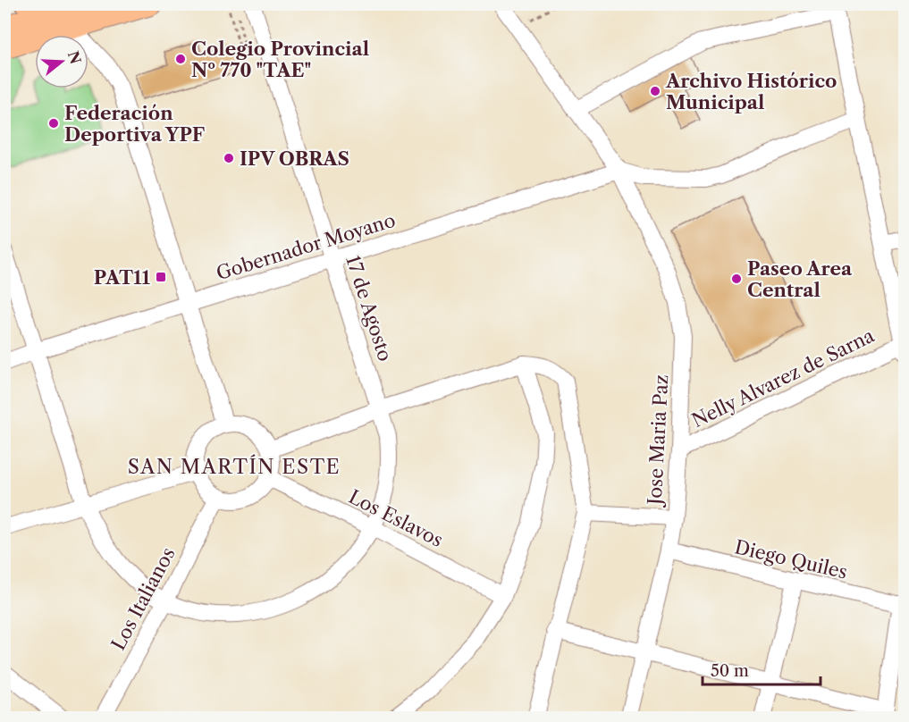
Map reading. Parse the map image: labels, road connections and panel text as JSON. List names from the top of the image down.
{
  "streets": {
    "street": [
      "Gobernador Moyano",
      "17 de Agosto",
      "Nelly Alvarez de Sarna",
      "Jose Maria Paz",
      "Los Eslavos",
      "Diego Quiles",
      "Los Italianos"
    ]
  },
  "crossings": [
    ["Gobernador Moyano", "17 de Agosto"],
    ["Gobernador Moyano", "Jose Maria Paz"],
    ["17 de Agosto", "Los Eslavos"],
    ["17 de Agosto", "Los Italianos"],
    ["Nelly Alvarez de Sarna", "Jose Maria Paz"],
    ["Jose Maria Paz", "Diego Quiles"],
    ["Los Eslavos", "Los Italianos"]
  ],
  "districts": ["SAN MARTÍN ESTE"],
  "places": {
    "other": [
      "Colegio Provincial Nº 770 \"TAE\"",
      "Archivo Histórico Municipal",
      "Federación Deportiva YPF",
      "IPV OBRAS",
      "Paseo Area Central"
    ],
    "transit": ["PAT11"]
  },
  "scale_bar": "50 m",
  "north": "right"
}
